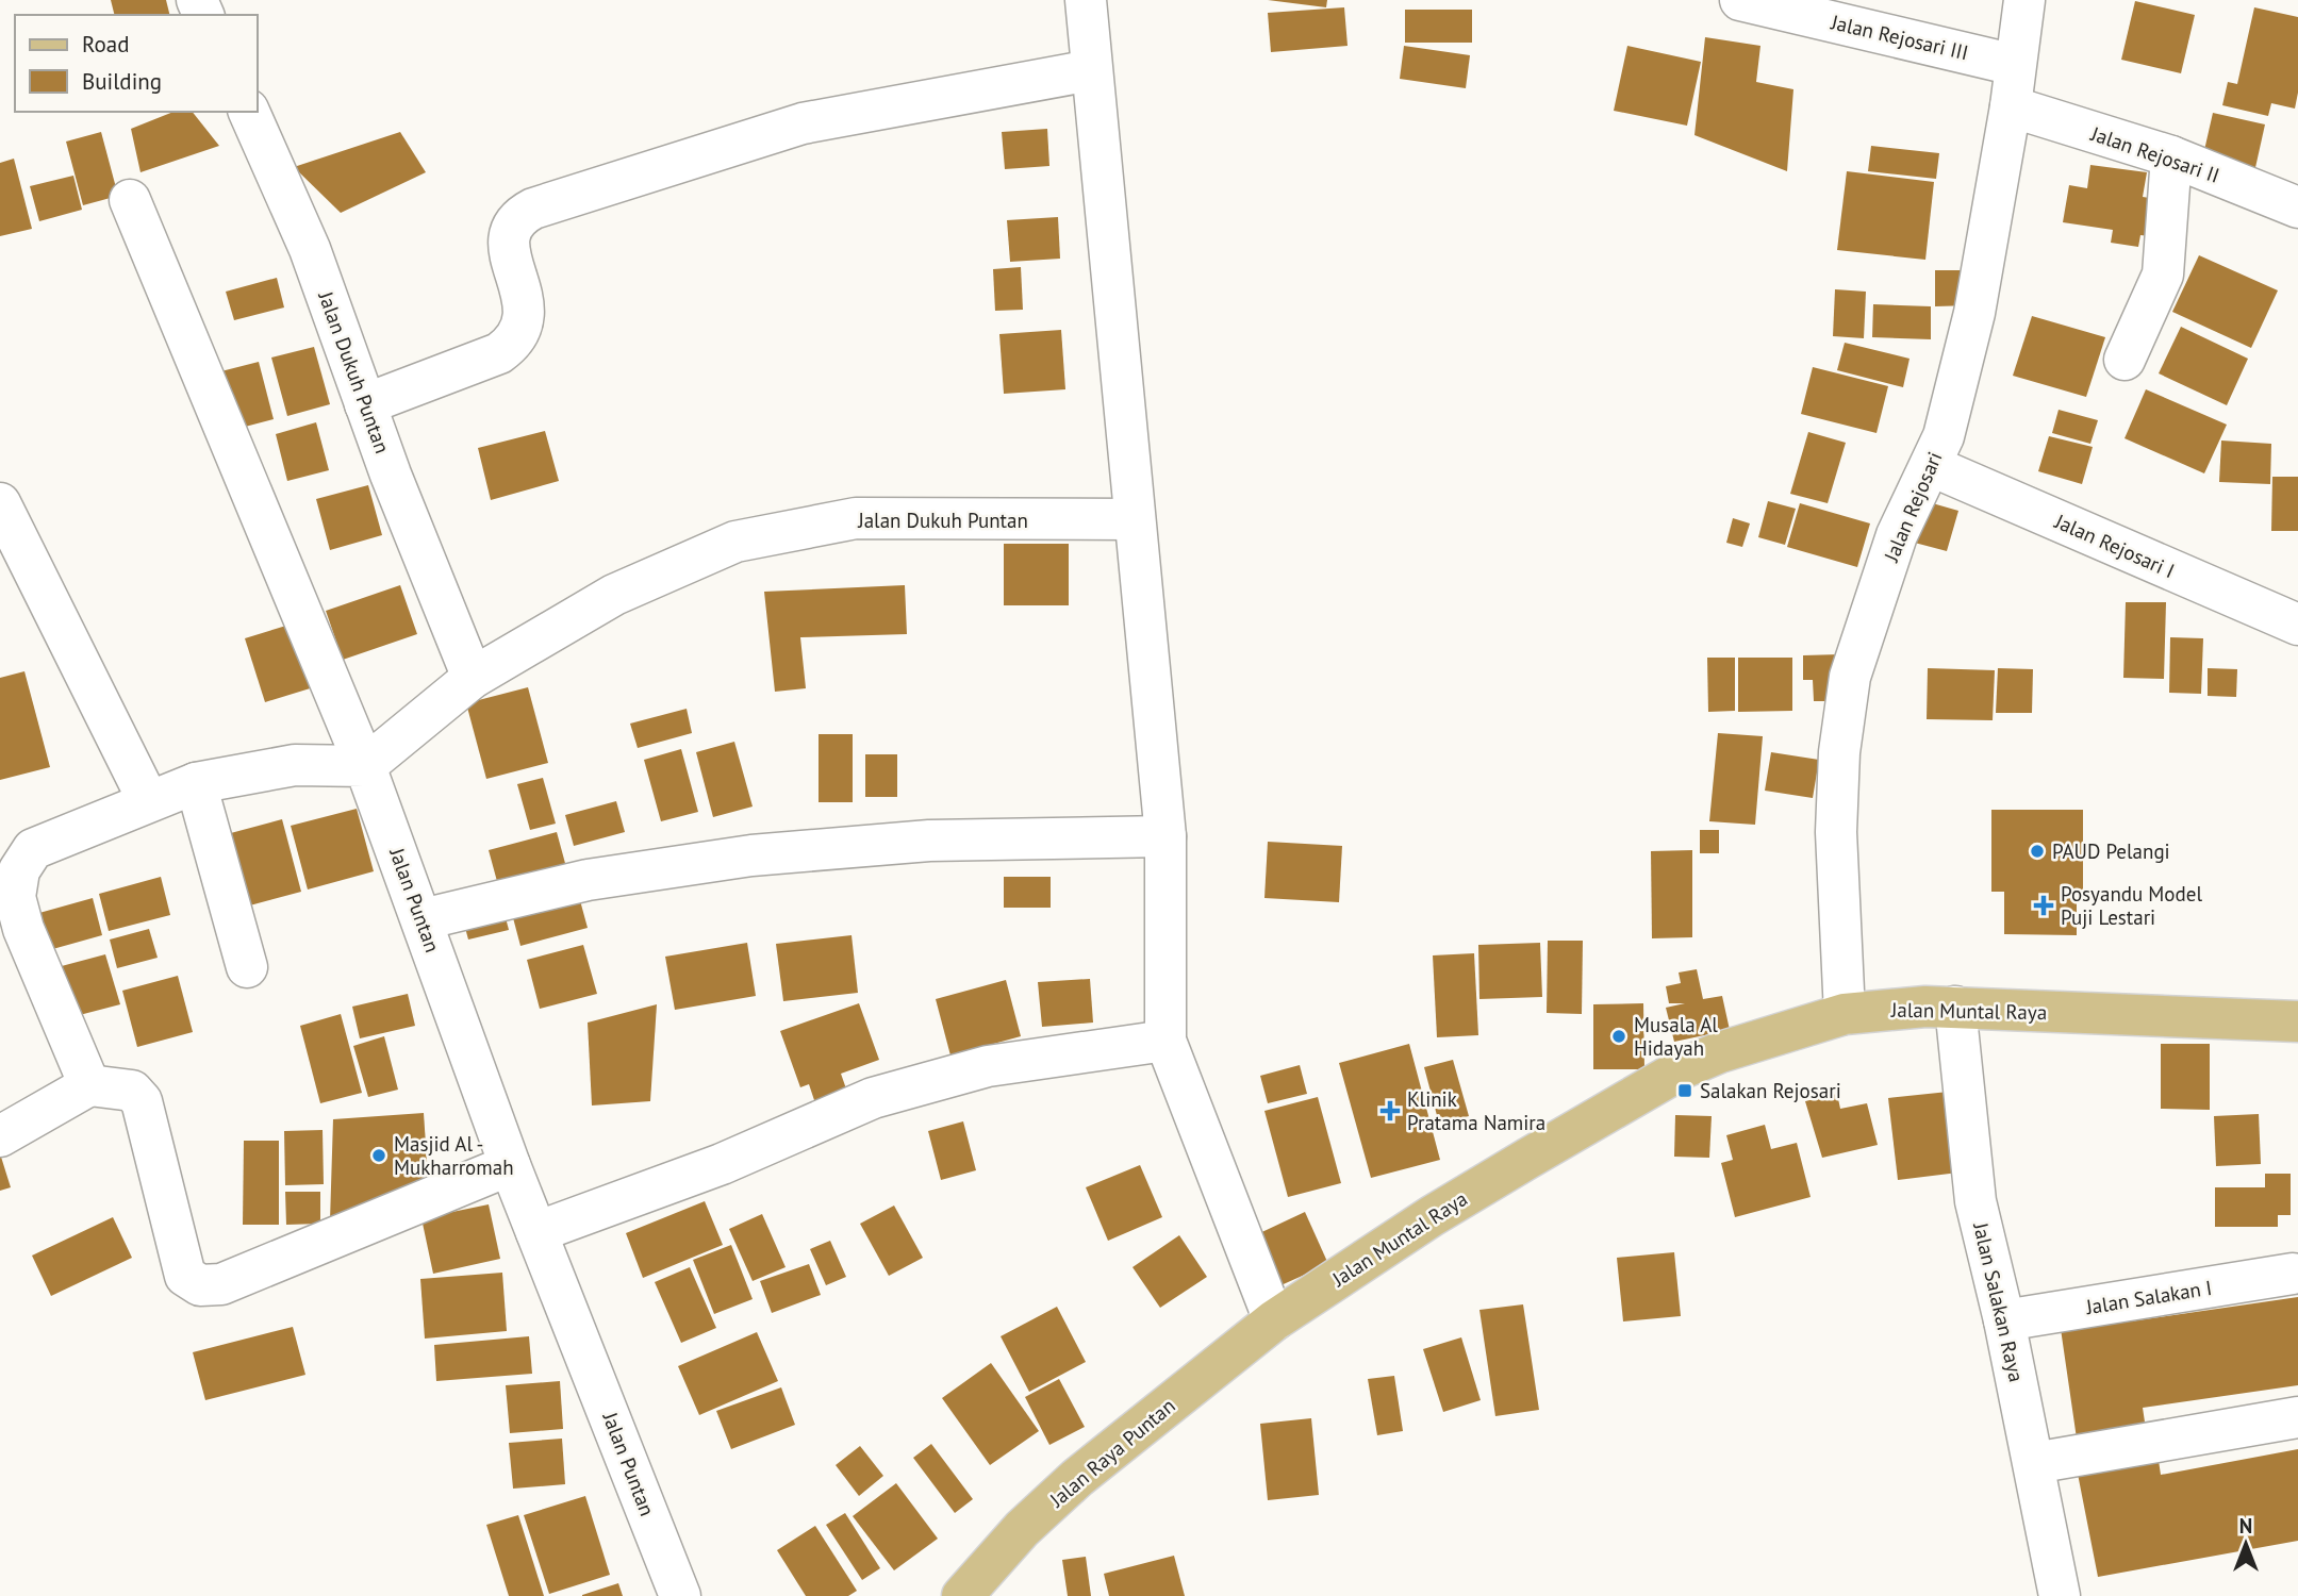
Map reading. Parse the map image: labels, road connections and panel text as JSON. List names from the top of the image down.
{
  "streets": {
    "main road": ["Jalan Muntal Raya", "Jalan Raya Puntan"],
    "street": [
      "Jalan Rejosari III",
      "Jalan Rejosari II",
      "Jalan Dukuh Puntan",
      "Jalan Rejosari",
      "Jalan Rejosari I",
      "Jalan Puntan",
      "Jalan Salakan I",
      "Jalan Salakan Raya"
    ]
  },
  "crossings": [
    ["Jalan Rejosari III", "Jalan Rejosari"],
    ["Jalan Rejosari II", "Jalan Rejosari"],
    ["Jalan Dukuh Puntan", "Jalan Puntan"],
    ["Jalan Rejosari", "Jalan Rejosari I"],
    ["Jalan Rejosari", "Jalan Muntal Raya"],
    ["Jalan Muntal Raya", "Jalan Salakan Raya"],
    ["Jalan Muntal Raya", "Jalan Raya Puntan"],
    ["Jalan Salakan I", "Jalan Salakan Raya"]
  ],
  "places": {
    "other": ["PAUD Pelangi", "Musala Al Hidayah", "Masjid Al - Mukharromah"],
    "health": ["Posyandu Model Puji Lestari", "Klinik Pratama Namira"],
    "transit": ["Salakan Rejosari"]
  },
  "legend": ["Road", "Building"],
  "north": "top"
}
